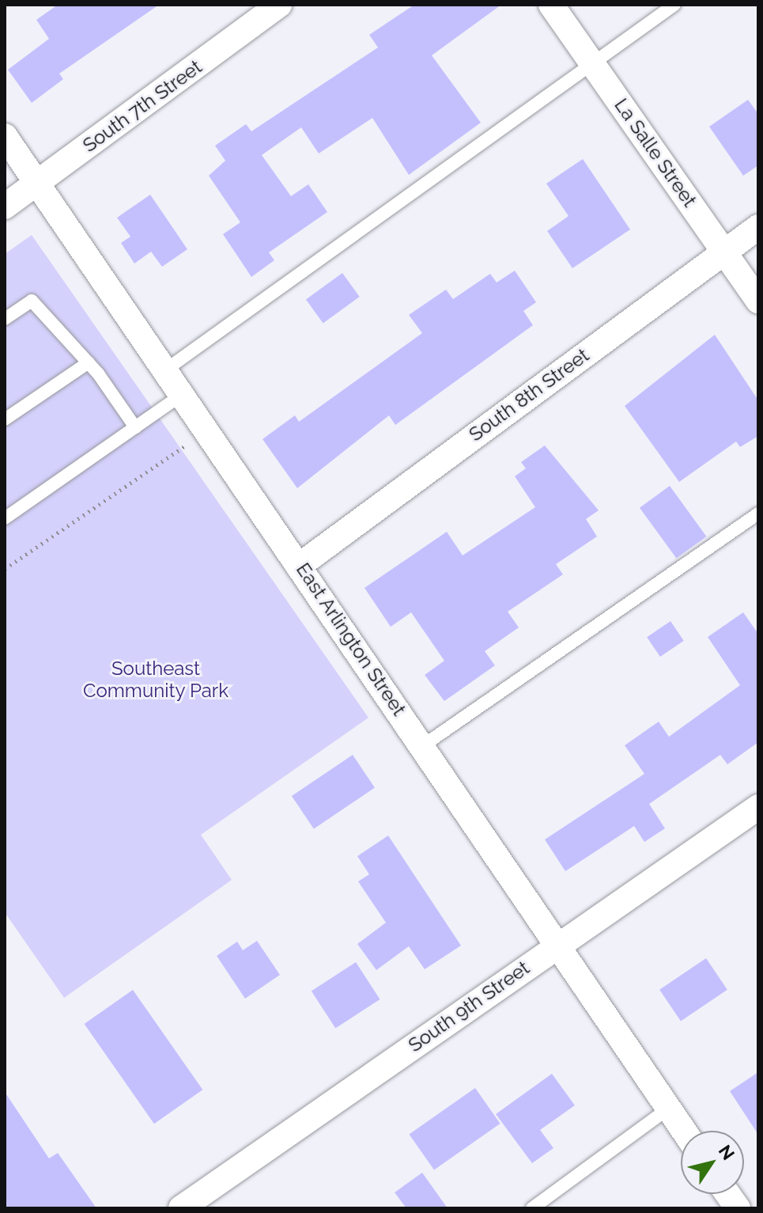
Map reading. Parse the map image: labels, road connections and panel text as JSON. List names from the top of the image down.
{
  "streets": {
    "street": [
      "South 7th Street",
      "La Salle Street",
      "South 8th Street",
      "East Arlington Street",
      "South 9th Street"
    ]
  },
  "crossings": [
    ["South 7th Street", "East Arlington Street"],
    ["La Salle Street", "South 8th Street"],
    ["South 8th Street", "East Arlington Street"],
    ["East Arlington Street", "South 9th Street"]
  ],
  "parks": ["Southeast Community Park"],
  "north": "top right"
}
